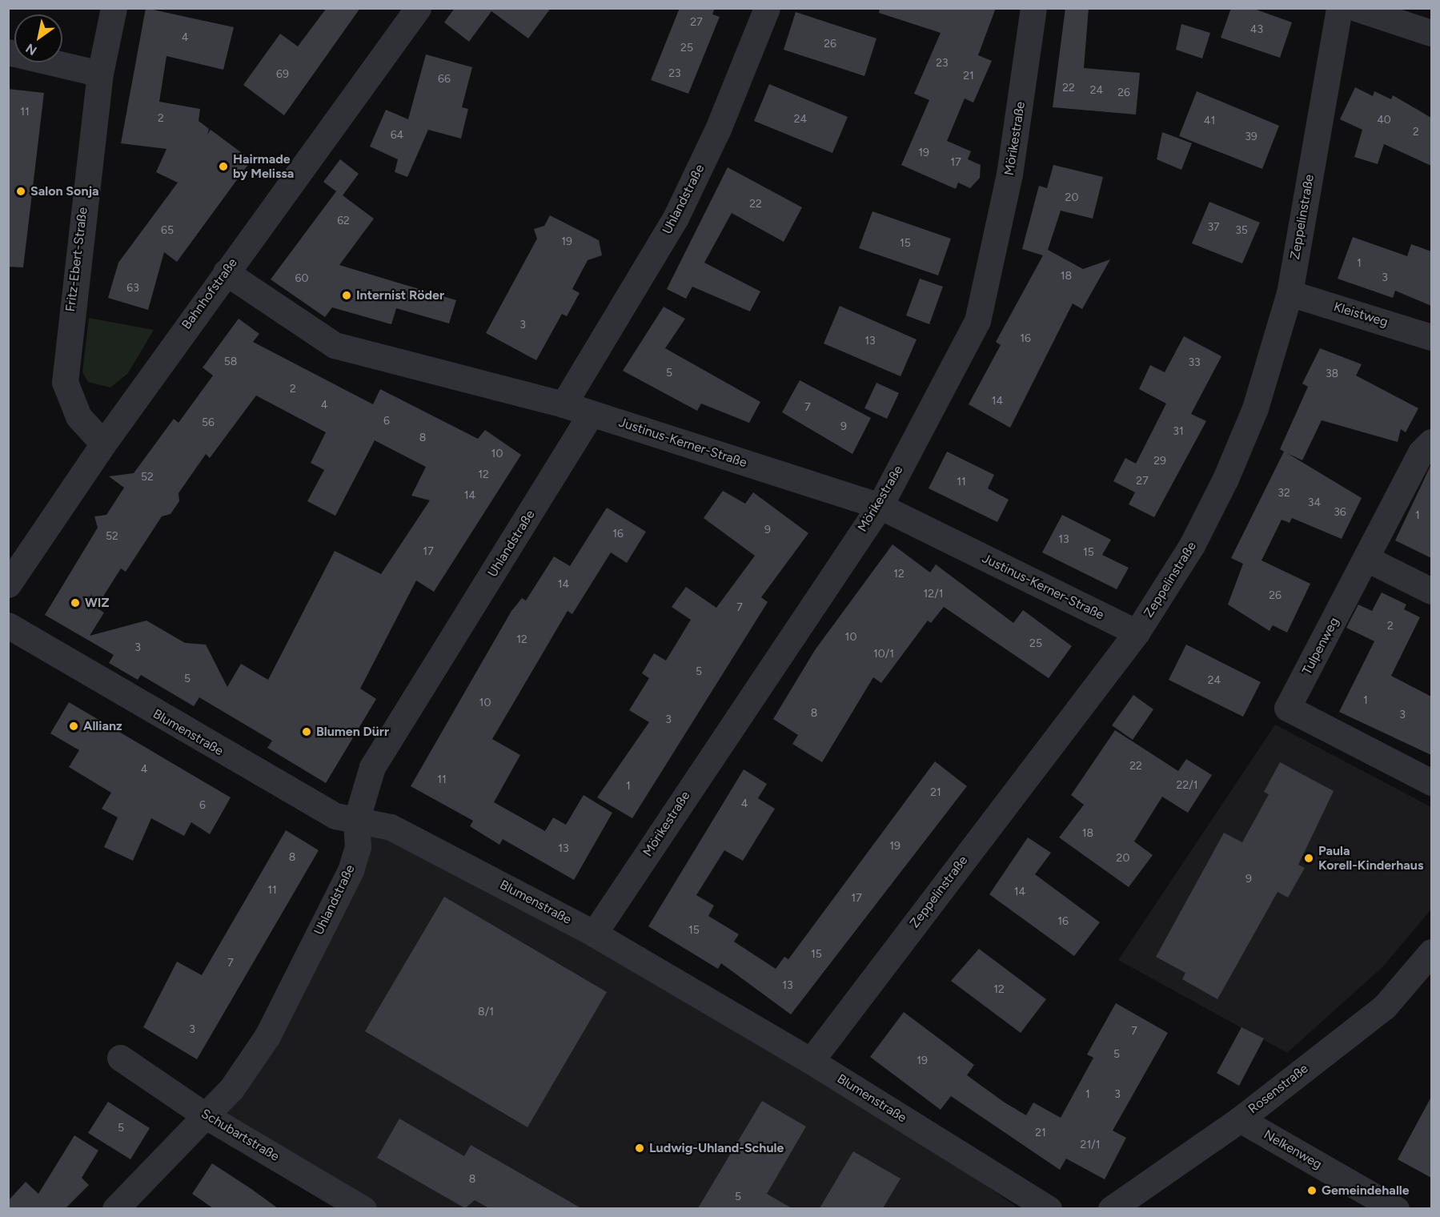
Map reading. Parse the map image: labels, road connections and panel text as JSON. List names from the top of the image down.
{
  "streets": {
    "street": [
      "Mörikestraße",
      "Uhlandstraße",
      "Zeppelinstraße",
      "Fritz-Ebert-Straße",
      "Bahnhofstraße",
      "Kleistweg",
      "Justinus-Kerner-Straße",
      "Tulpenweg",
      "Blumenstraße",
      "Rosenstraße",
      "Schubartstraße",
      "Nelkenweg"
    ]
  },
  "crossings": [
    ["Mörikestraße", "Justinus-Kerner-Straße"],
    ["Mörikestraße", "Blumenstraße"],
    ["Uhlandstraße", "Justinus-Kerner-Straße"],
    ["Uhlandstraße", "Blumenstraße"],
    ["Uhlandstraße", "Schubartstraße"],
    ["Zeppelinstraße", "Kleistweg"],
    ["Zeppelinstraße", "Justinus-Kerner-Straße"],
    ["Zeppelinstraße", "Blumenstraße"],
    ["Fritz-Ebert-Straße", "Bahnhofstraße"],
    ["Bahnhofstraße", "Justinus-Kerner-Straße"],
    ["Rosenstraße", "Nelkenweg"]
  ],
  "places": [
    "Hairmade by Melissa",
    "Salon Sonja",
    "Internist Röder",
    "WIZ",
    "Allianz",
    "Blumen Dürr",
    "Paula Korell-Kinderhaus",
    "Ludwig-Uhland-Schule",
    "Gemeindehalle"
  ],
  "house_numbers": [
    "27",
    "43",
    "4",
    "26",
    "25",
    "23",
    "23",
    "69",
    "21",
    "66",
    "22",
    "24",
    "26",
    "11",
    "2",
    "24",
    "40",
    "41",
    "2",
    "64",
    "39",
    "19",
    "17",
    "20",
    "22",
    "62",
    "37",
    "65",
    "35",
    "19",
    "15",
    "1",
    "18",
    "3",
    "60",
    "63",
    "3",
    "16",
    "13",
    "58",
    "33",
    "5",
    "38",
    "2",
    "14",
    "4",
    "7",
    "6",
    "56",
    "9",
    "31",
    "8",
    "10",
    "29",
    "12",
    "52",
    "27",
    "11",
    "32",
    "14",
    "34",
    "36",
    "1",
    "9",
    "16",
    "52",
    "13",
    "17",
    "15",
    "12",
    "14",
    "12/1",
    "26",
    "7",
    "2",
    "10",
    "12",
    "25",
    "3",
    "10/1",
    "5",
    "5",
    "24",
    "1",
    "10",
    "8",
    "3",
    "3",
    "22",
    "4",
    "11",
    "22/1",
    "1",
    "21",
    "4",
    "6",
    "18",
    "19",
    "13",
    "8",
    "20",
    "9",
    "11",
    "14",
    "17",
    "16",
    "15",
    "15",
    "7",
    "13",
    "12",
    "8/1",
    "3",
    "7",
    "5",
    "19",
    "1",
    "3",
    "5",
    "21",
    "21/1",
    "8",
    "5"
  ],
  "north": "bottom left"
}
